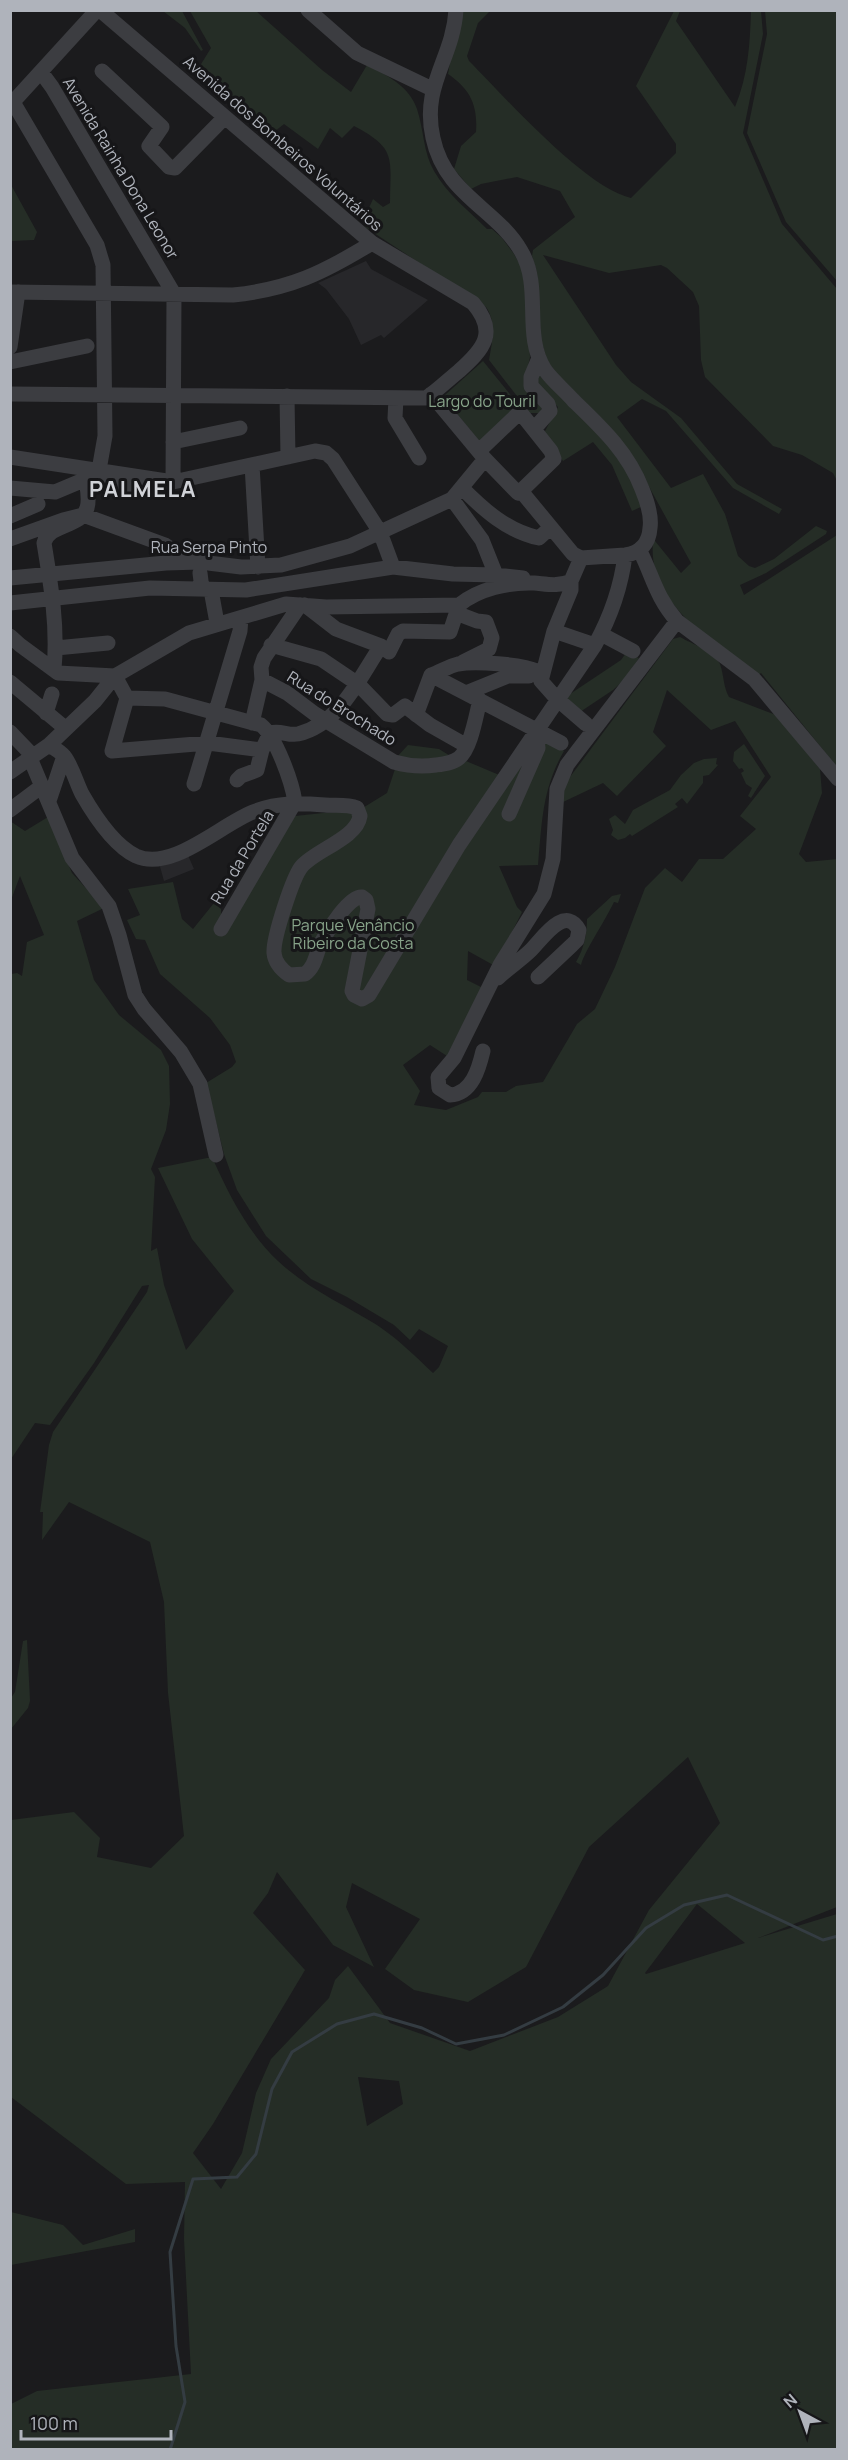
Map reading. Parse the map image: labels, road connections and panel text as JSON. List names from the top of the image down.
{
  "streets": {
    "street": [
      "Avenida dos Bombeiros Voluntários",
      "Avenida Rainha Dona Leonor",
      "Rua Serpa Pinto",
      "Rua do Brochado",
      "Rua da Portela"
    ]
  },
  "crossings": [
    ["Avenida dos Bombeiros Voluntários", "Avenida Rainha Dona Leonor"]
  ],
  "districts": ["PALMELA"],
  "parks": ["Largo do Touril", "Parque Venâncio Ribeiro da Costa"],
  "scale_bar": "100 m",
  "north": "top left"
}
